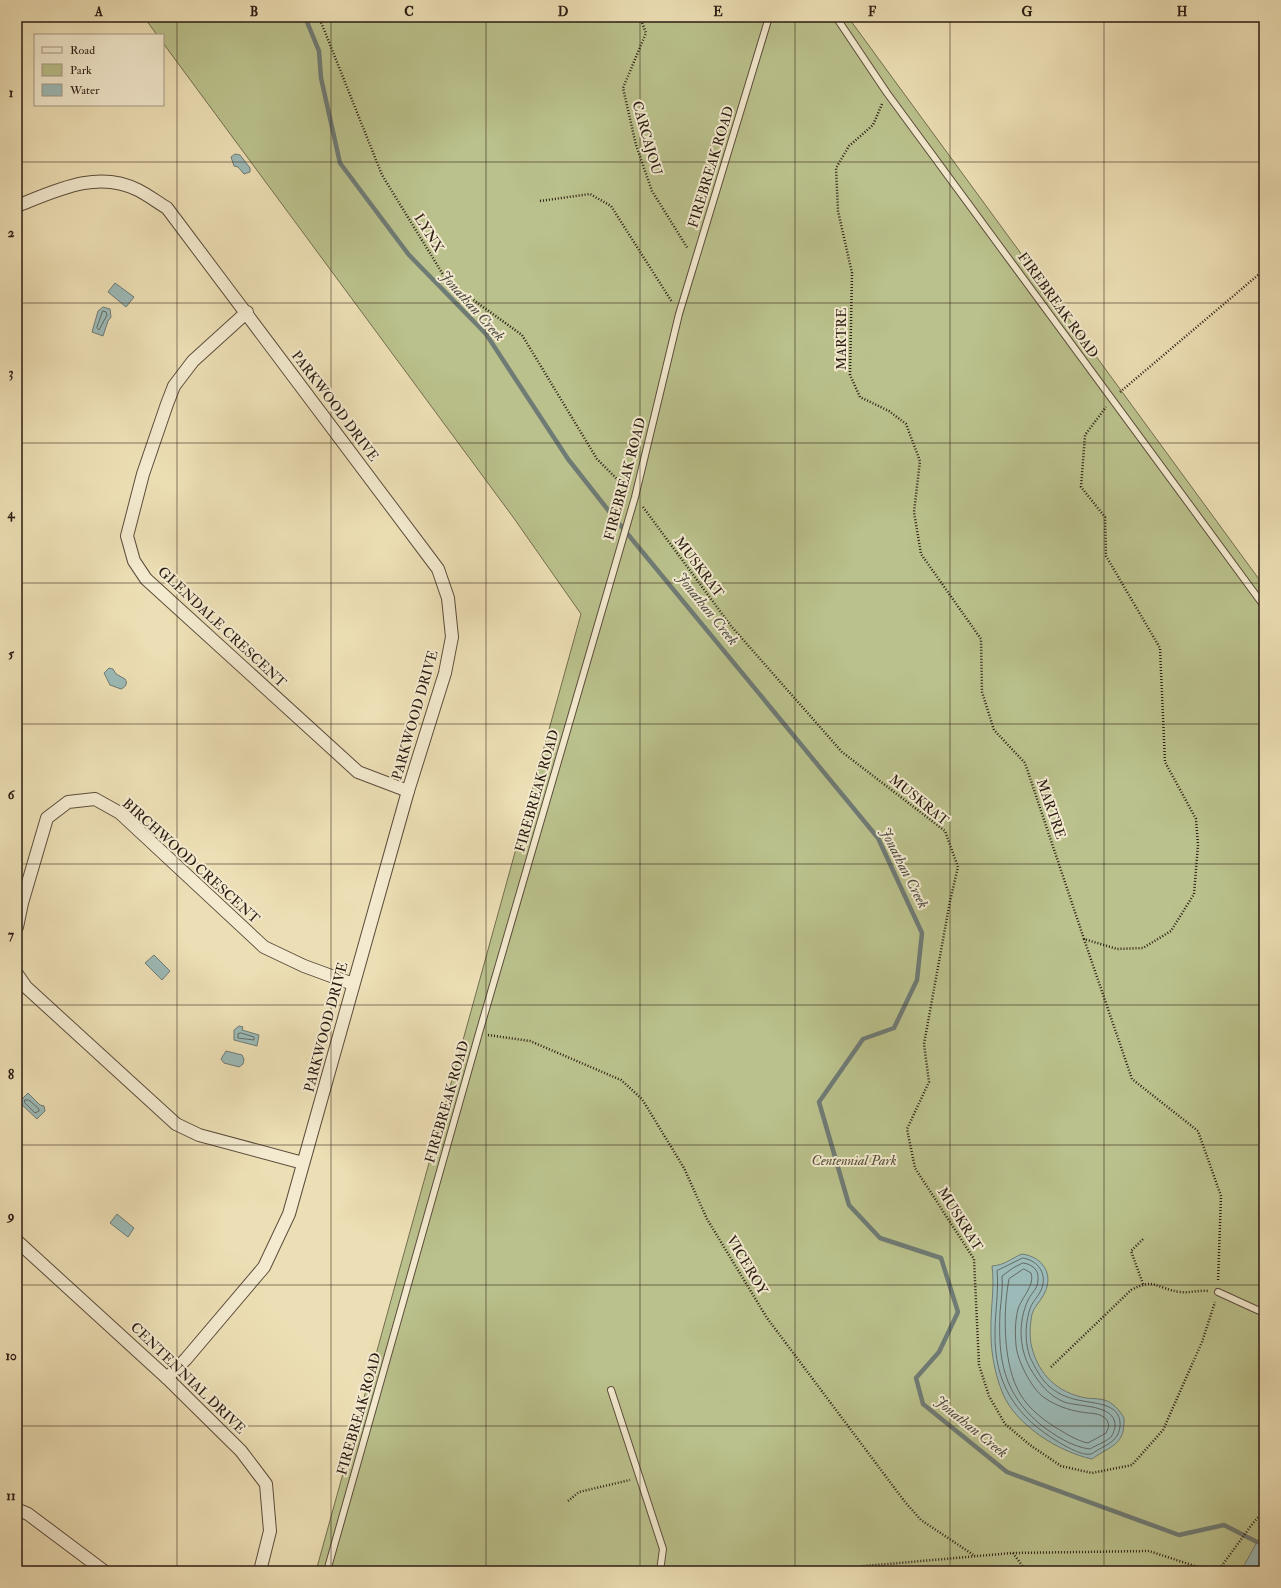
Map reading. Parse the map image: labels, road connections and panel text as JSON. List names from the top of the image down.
{
  "streets": {
    "street": [
      "PARKWOOD DRIVE",
      "GLENDALE CRESCENT",
      "BIRCHWOOD CRESCENT",
      "CENTENNIAL DRIVE"
    ],
    "lane": ["FIREBREAK ROAD"],
    "path": [
      "CARCAJOU",
      "LYNX",
      "MARTRE",
      "MUSKRAT",
      "VICEROY"
    ]
  },
  "crossings": [
    ["CARCAJOU", "FIREBREAK ROAD"],
    ["FIREBREAK ROAD", "LYNX"],
    ["FIREBREAK ROAD", "MARTRE"],
    ["FIREBREAK ROAD", "MUSKRAT"],
    ["FIREBREAK ROAD", "VICEROY"],
    ["LYNX", "MUSKRAT"],
    ["MARTRE", "MUSKRAT"],
    ["PARKWOOD DRIVE", "GLENDALE CRESCENT"],
    ["PARKWOOD DRIVE", "BIRCHWOOD CRESCENT"],
    ["PARKWOOD DRIVE", "CENTENNIAL DRIVE"]
  ],
  "water": ["Jonathan Creek"],
  "parks": ["Centennial Park"],
  "legend": ["Road", "Park", "Water"],
  "grid": {
    "columns": [
      "A",
      "B",
      "C",
      "D",
      "E",
      "F",
      "G",
      "H"
    ],
    "rows": [
      "1",
      "2",
      "3",
      "4",
      "5",
      "6",
      "7",
      "8",
      "9",
      "10",
      "11"
    ]
  }
}
